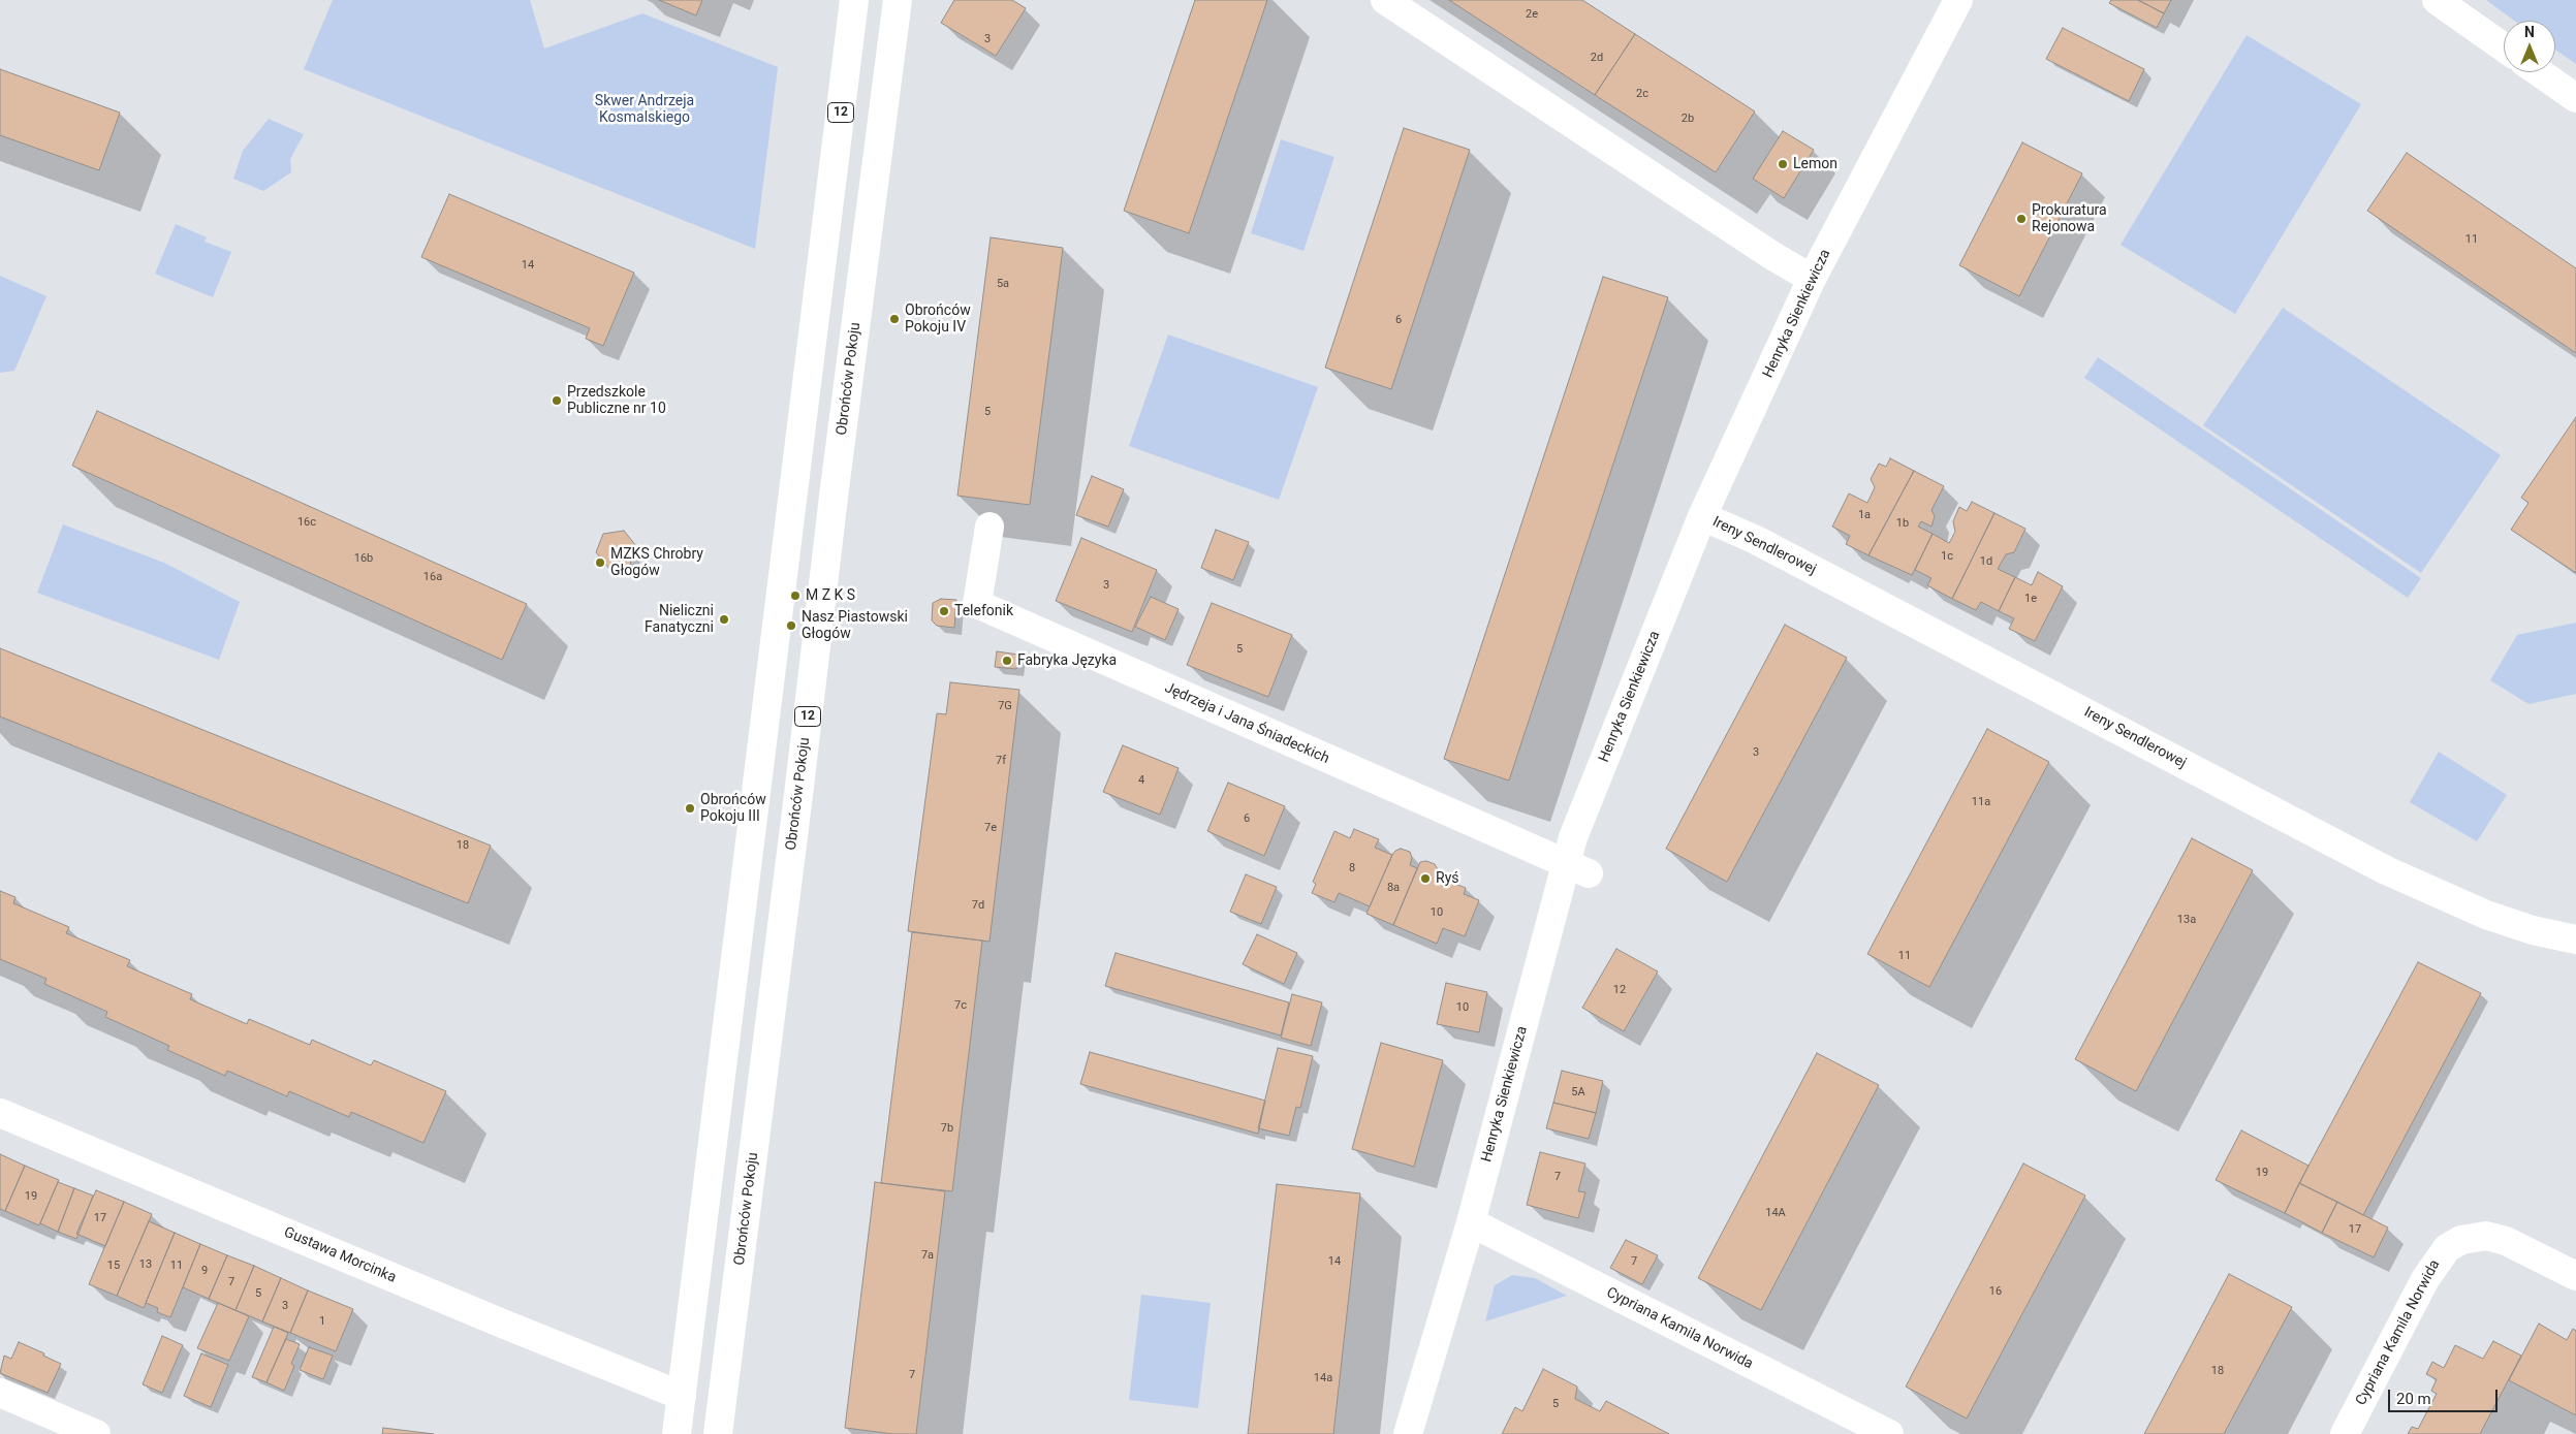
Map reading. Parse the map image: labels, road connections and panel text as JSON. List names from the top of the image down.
{
  "streets": {
    "street": [
      "12",
      "Henryka Sienkiewicza",
      "Obrońców Pokoju",
      "Ireny Sendlerowej",
      "Jędrzeja i Jana Śniadeckich",
      "Gustawa Morcinka",
      "Cypriana Kamila Norwida"
    ]
  },
  "crossings": [
    ["12", "Gustawa Morcinka"],
    ["Henryka Sienkiewicza", "Ireny Sendlerowej"],
    ["Henryka Sienkiewicza", "Jędrzeja i Jana Śniadeckich"],
    ["Henryka Sienkiewicza", "Cypriana Kamila Norwida"]
  ],
  "parks": ["Skwer Andrzeja Kosmalskiego"],
  "places": [
    "Lemon",
    "Prokuratura Rejonowa",
    "Obrońców Pokoju IV",
    "Przedszkole Publiczne nr 10",
    "MZKS Chrobry Głogów",
    "M Z K S",
    "Telefonik",
    "Nieliczni Fanatyczni",
    "Nasz Piastowski Głogów",
    "Fabryka Języka",
    "Obrońców Pokoju III",
    "Ryś"
  ],
  "house_numbers": [
    "2e",
    "3",
    "2d",
    "2c",
    "2b",
    "11",
    "14",
    "5a",
    "6",
    "5",
    "1a",
    "16c",
    "1b",
    "1c",
    "16b",
    "1d",
    "16a",
    "3",
    "1e",
    "5",
    "7G",
    "3",
    "7f",
    "4",
    "11a",
    "6",
    "7e",
    "18",
    "8",
    "8a",
    "7d",
    "10",
    "13a",
    "11",
    "12",
    "7c",
    "10",
    "5A",
    "7b",
    "19",
    "7",
    "19",
    "14A",
    "17",
    "17",
    "7a",
    "14",
    "7",
    "13",
    "15",
    "11",
    "9",
    "7",
    "16",
    "5",
    "3",
    "1",
    "18",
    "7",
    "14a",
    "5"
  ],
  "scale_bar": "20 m",
  "north": "top"
}
